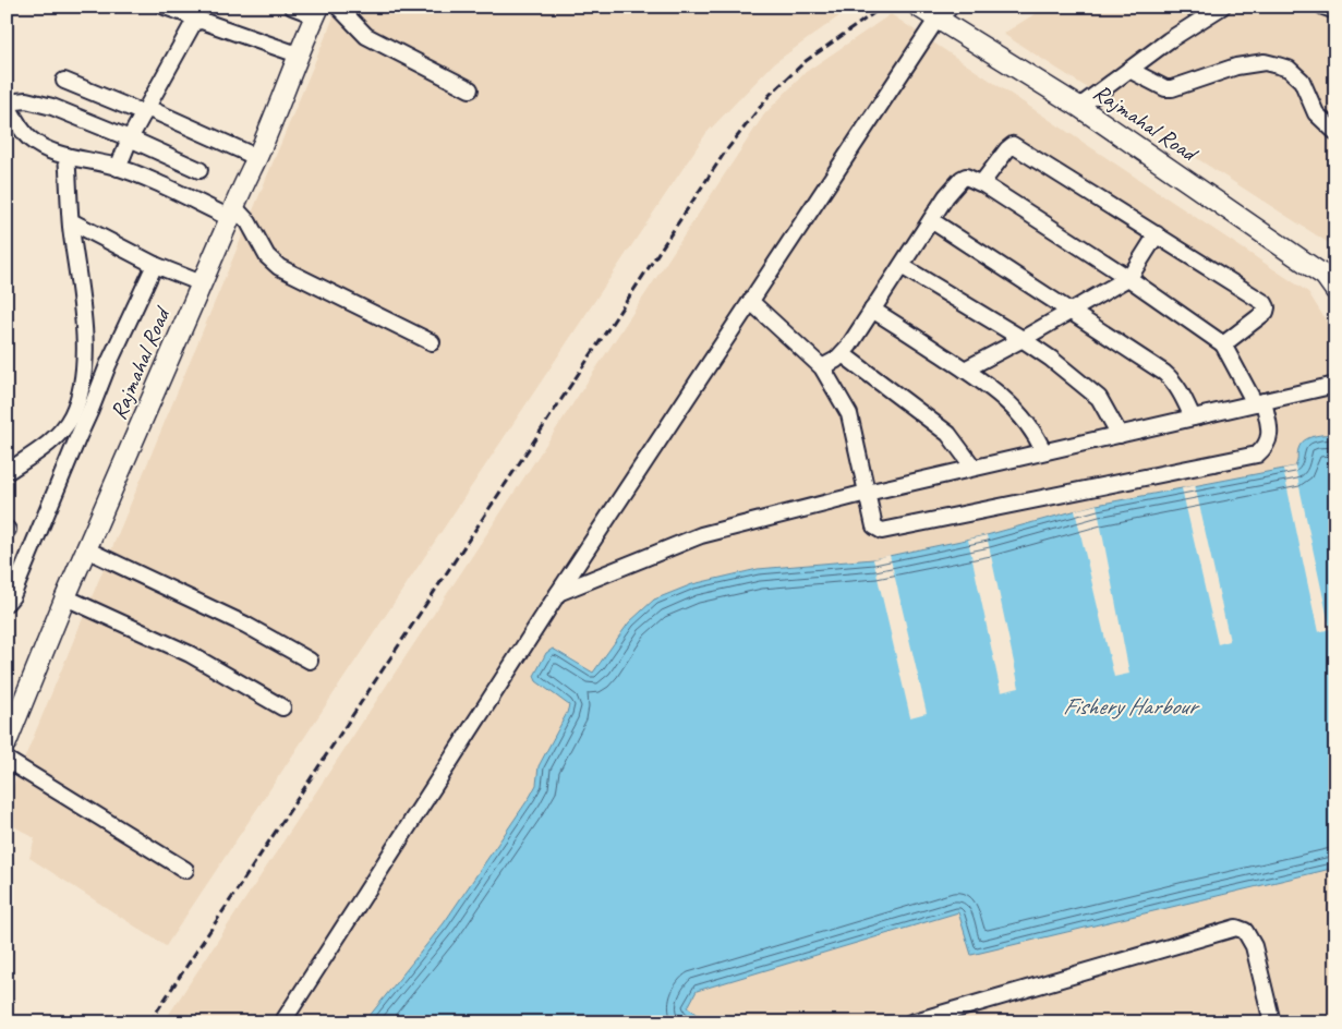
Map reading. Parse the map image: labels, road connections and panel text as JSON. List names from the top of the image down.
{
  "streets": {
    "main road": ["Rajmahal Road"]
  },
  "water": ["Fishery Harbour"]
}
